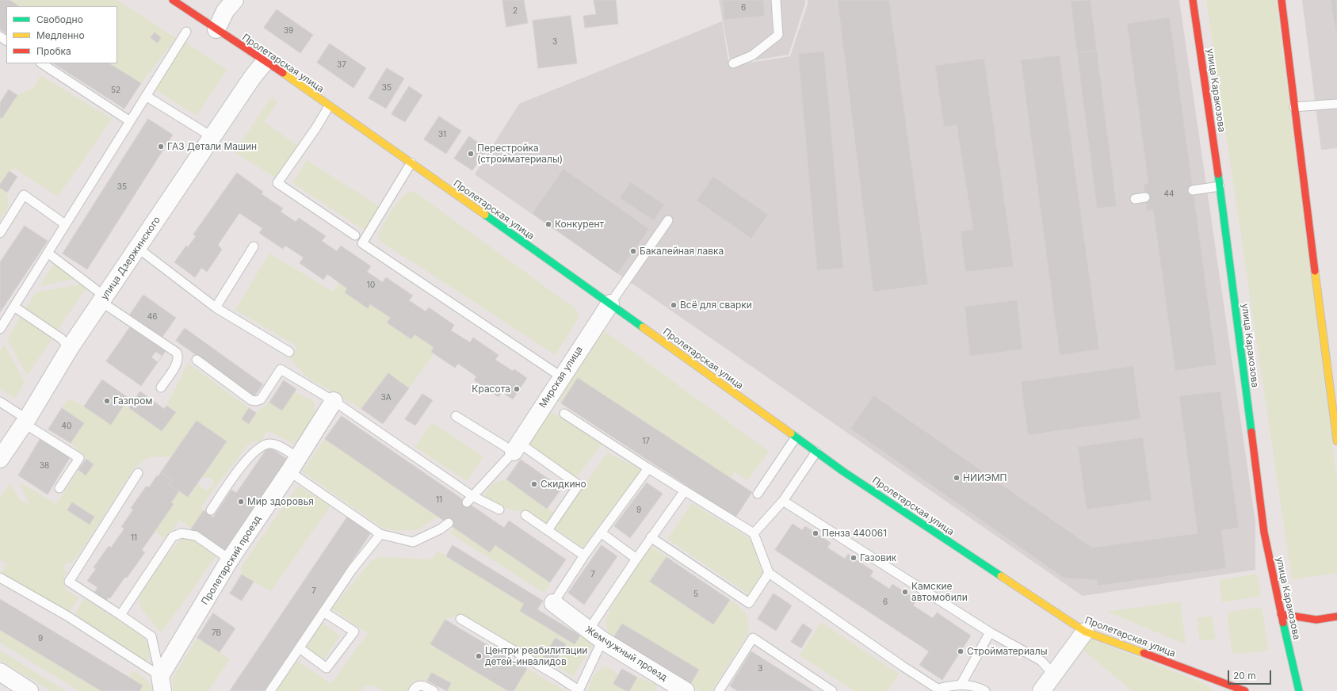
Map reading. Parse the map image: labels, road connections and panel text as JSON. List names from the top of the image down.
{
  "streets": {
    "main road": ["Пролетарская улица", "улица Каракозова"],
    "street": [
      "улица Дзержинского",
      "Мирская улица",
      "Пролетарский проезд",
      "Жемчужный проезд"
    ]
  },
  "crossings": [
    ["Пролетарская улица", "улица Дзержинского"],
    ["Пролетарская улица", "Мирская улица"]
  ],
  "places": [
    "ГАЗ Детали Машин",
    "Перестройка (стройматериалы)",
    "Конкурент",
    "Бакалейная лавка",
    "Всё для сварки",
    "Красота",
    "Газпром",
    "НИИЭМП",
    "Скидкино",
    "Мир здоровья",
    "Пенза 440061",
    "Газовик",
    "Камские автомобили",
    "Стройматериалы",
    "Центри реабилитации детей-инвалидов"
  ],
  "house_numbers": [
    "6",
    "2",
    "39",
    "3",
    "37",
    "35",
    "52",
    "31",
    "35",
    "44",
    "10",
    "46",
    "3А",
    "40",
    "17",
    "38",
    "11",
    "9",
    "11",
    "7",
    "7",
    "5",
    "6",
    "7В",
    "9",
    "3"
  ],
  "legend": ["Свободно", "Медленно", "Пробка"],
  "scale_bar": "20 m"
}
